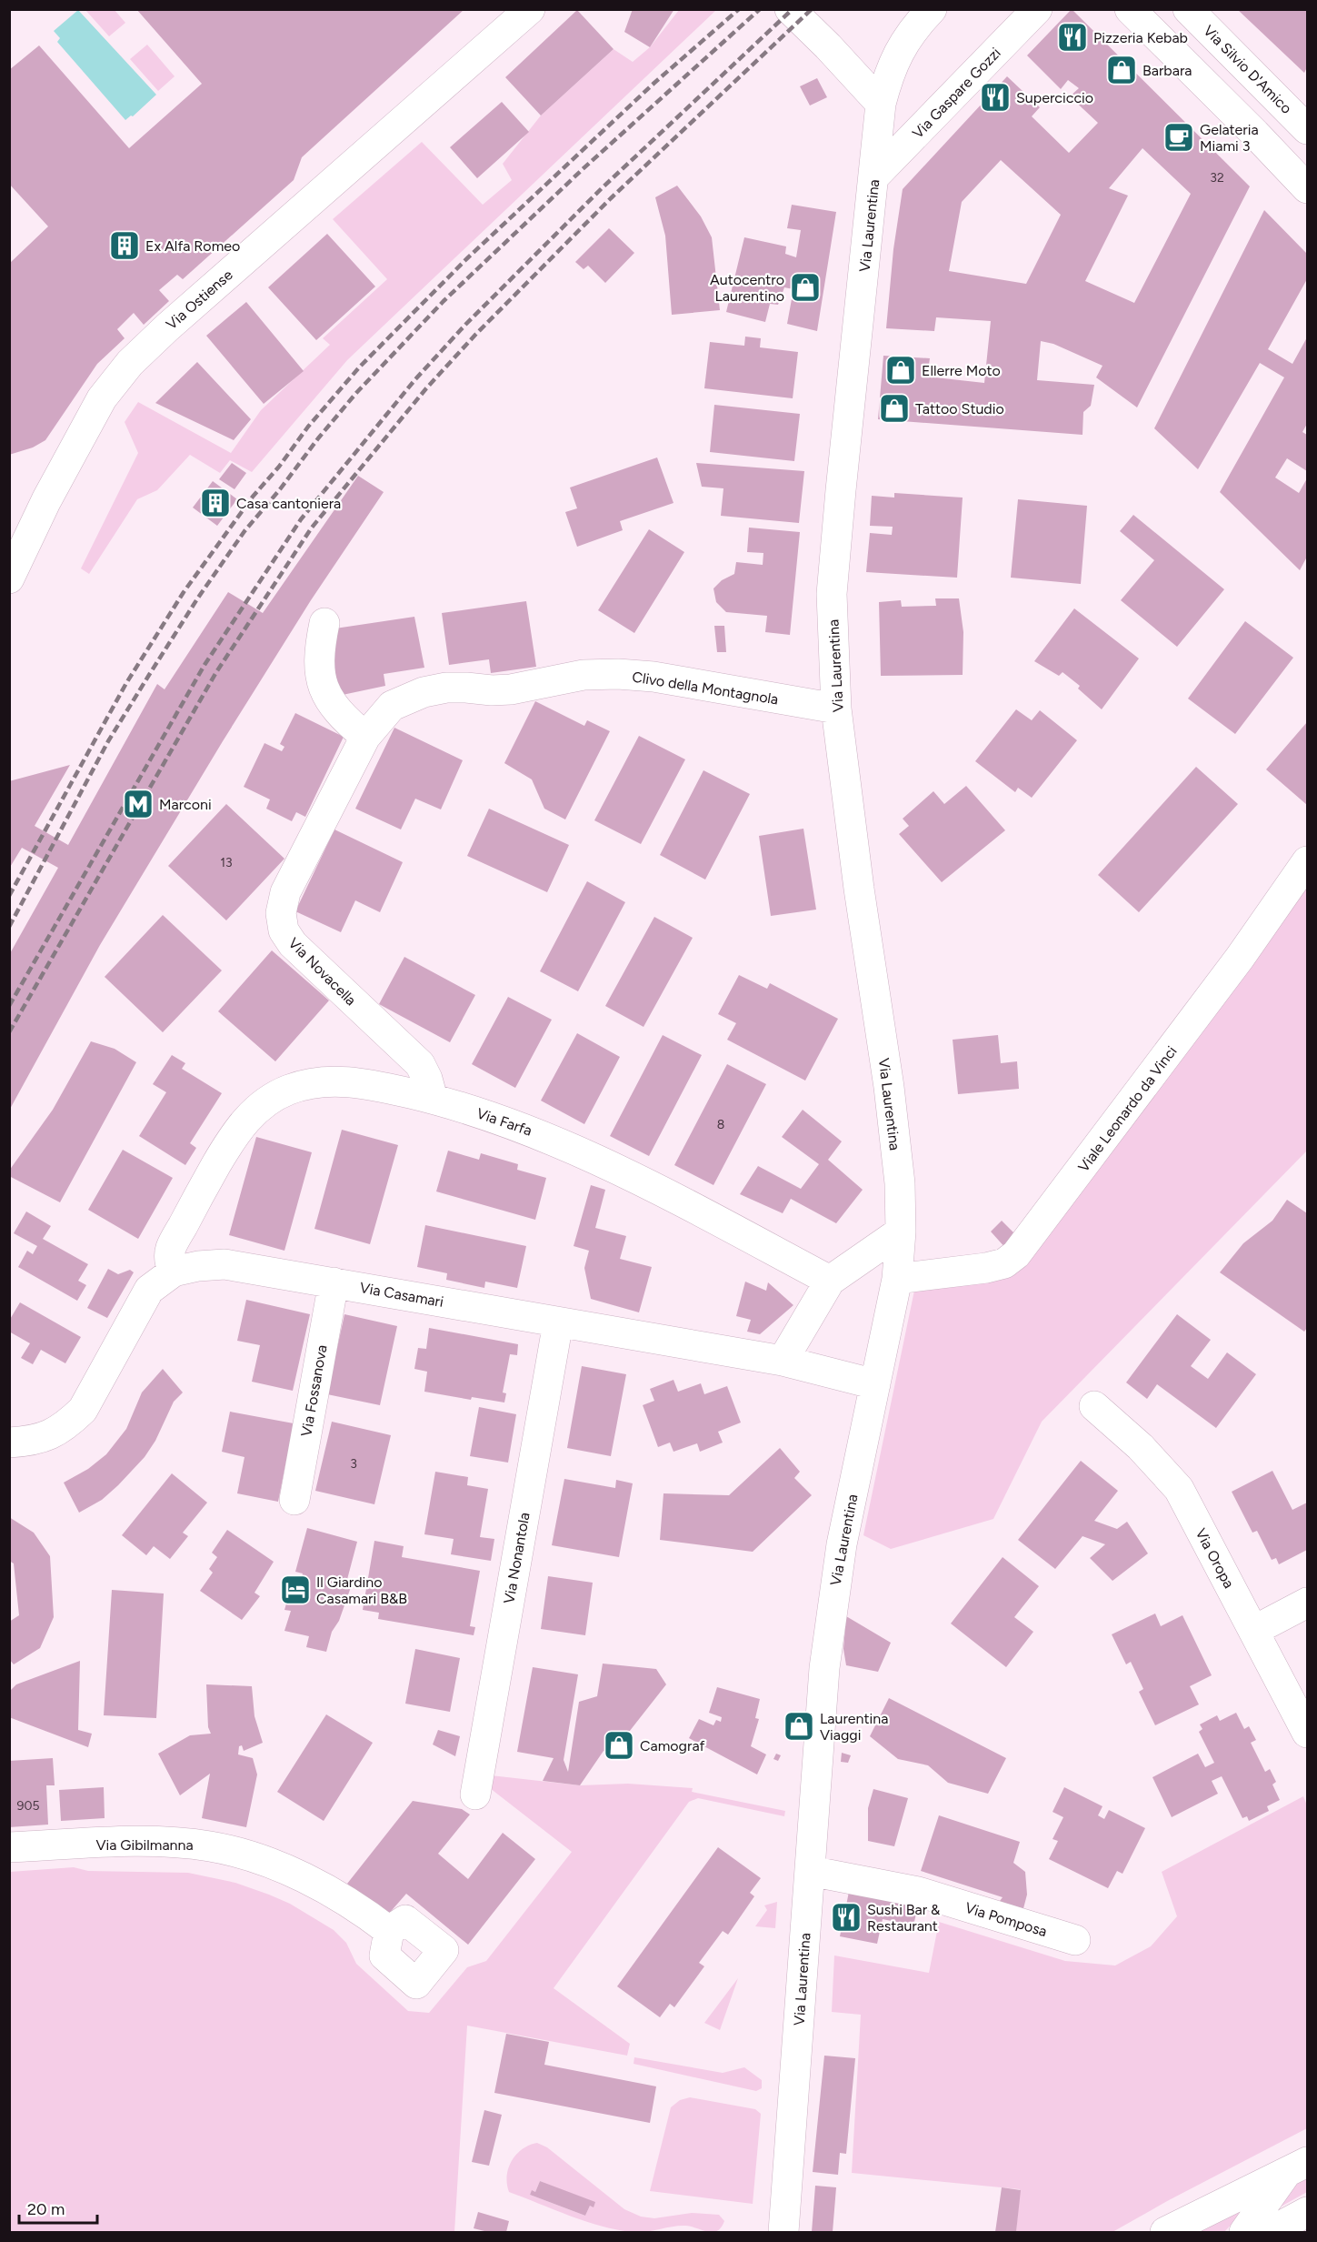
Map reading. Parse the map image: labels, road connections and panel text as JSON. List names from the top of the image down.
{
  "streets": {
    "street": [
      "Via Silvio D'Amico",
      "Via Gaspare Gozzi",
      "Via Laurentina",
      "Via Ostiense",
      "Clivo della Montagnola",
      "Via Novacella",
      "Viale Leonardo da Vinci",
      "Via Farfa",
      "Via Casamari",
      "Via Fossanova",
      "Via Nonantola",
      "Via Oropa",
      "Via Gibilmanna",
      "Via Pomposa"
    ]
  },
  "crossings": [
    ["Via Gaspare Gozzi", "Via Laurentina"],
    ["Via Laurentina", "Clivo della Montagnola"],
    ["Via Laurentina", "Viale Leonardo da Vinci"],
    ["Via Laurentina", "Via Casamari"],
    ["Via Laurentina", "Via Pomposa"],
    ["Clivo della Montagnola", "Via Novacella"],
    ["Via Novacella", "Via Farfa"],
    ["Via Farfa", "Via Casamari"],
    ["Via Casamari", "Via Fossanova"],
    ["Via Casamari", "Via Nonantola"]
  ],
  "places": {
    "restaurant": ["Pizzeria Kebab", "Superciccio", "Sushi Bar & Restaurant"],
    "shop": [
      "Barbara",
      "Autocentro Laurentino",
      "Ellerre Moto",
      "Tattoo Studio",
      "Laurentina Viaggi",
      "Camograf"
    ],
    "cafe": ["Gelateria Miami 3"],
    "building": ["Ex Alfa Romeo", "Casa cantoniera"],
    "metro station": ["Marconi"],
    "hotel": ["Il Giardino Casamari B&B"]
  },
  "house_numbers": [
    "32",
    "13",
    "8",
    "3",
    "905"
  ],
  "scale_bar": "20 m"
}
